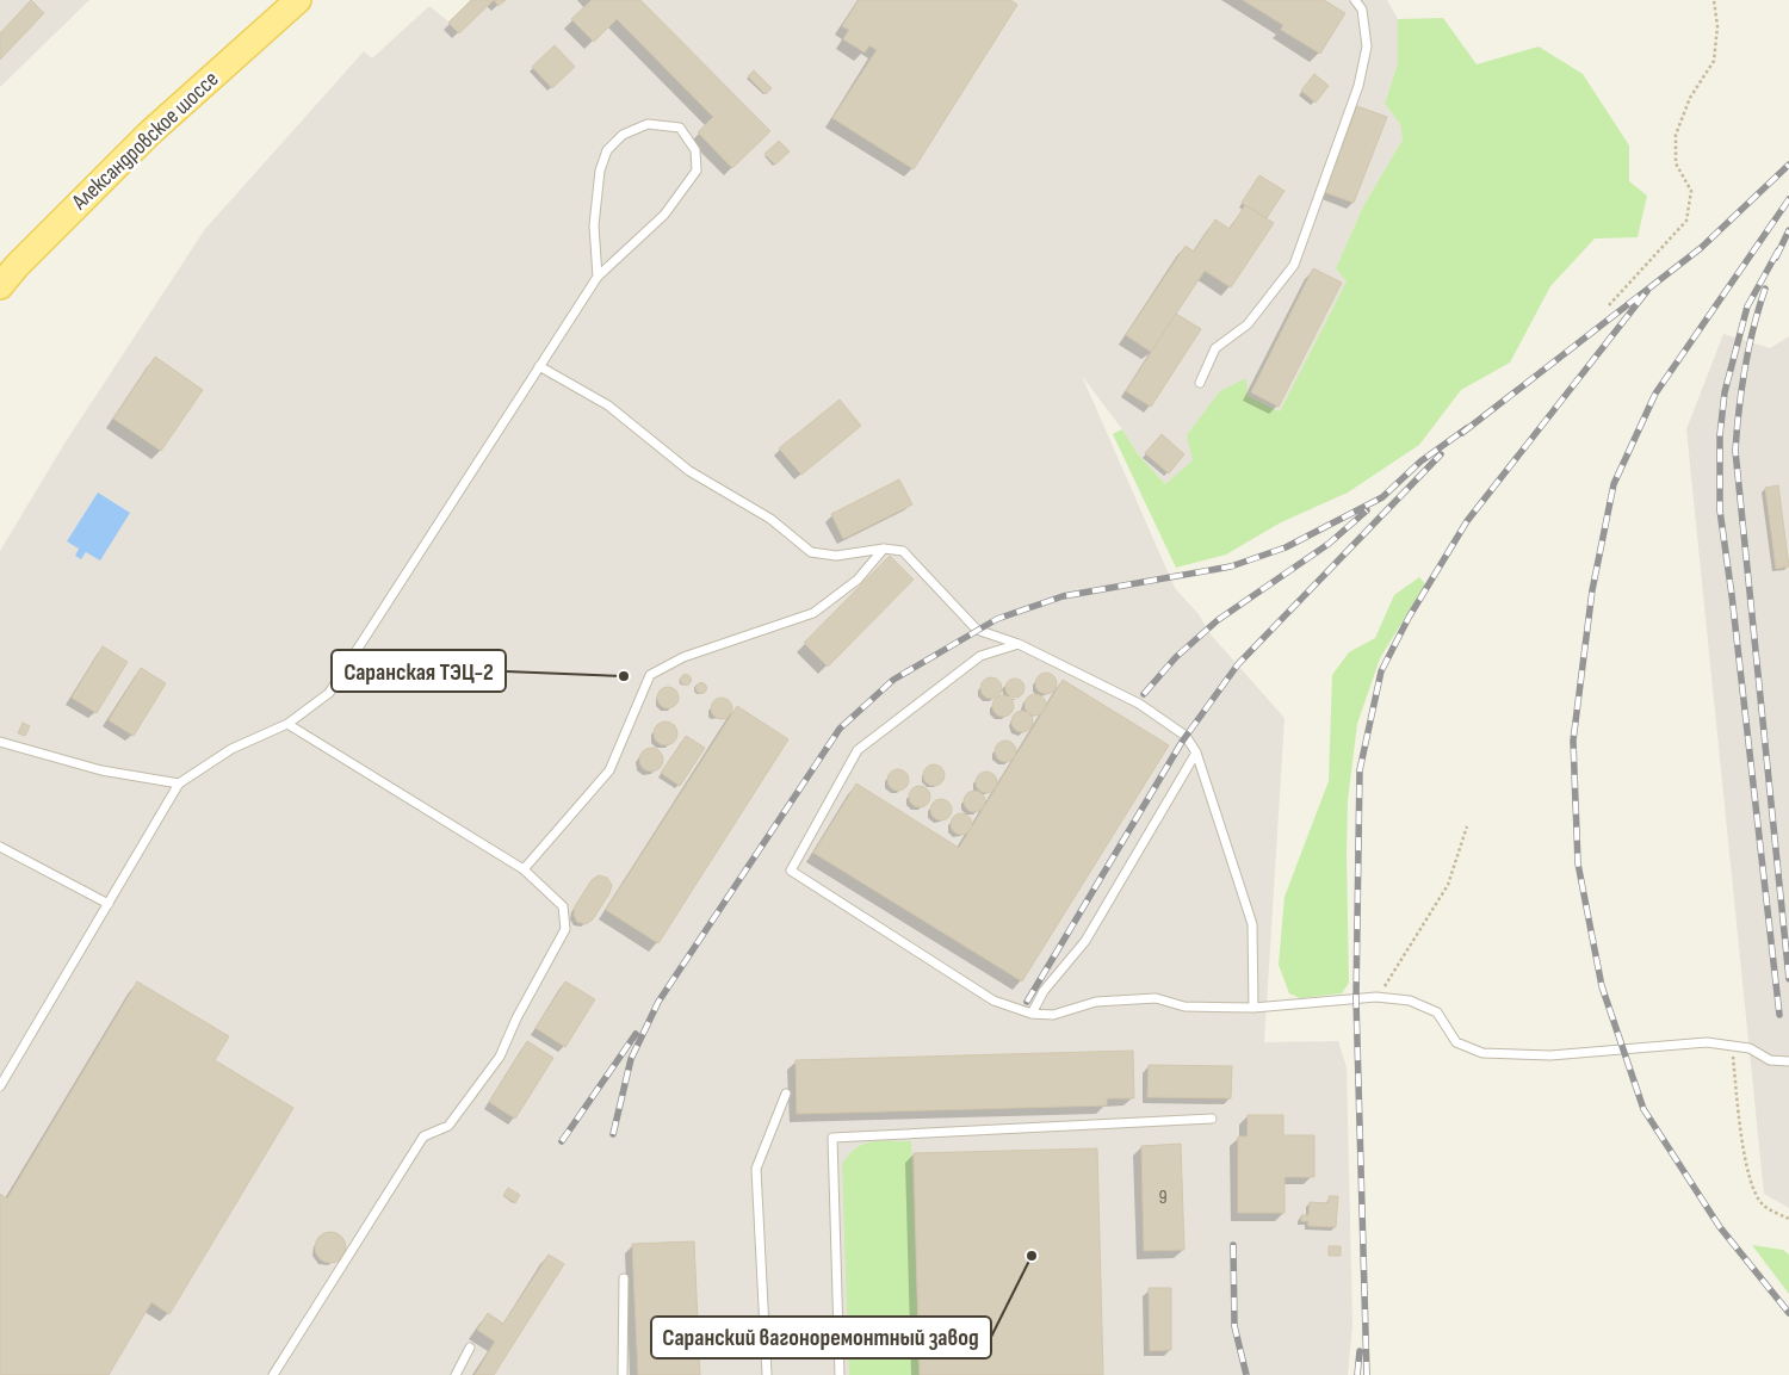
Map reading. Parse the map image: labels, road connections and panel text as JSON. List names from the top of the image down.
{
  "streets": {
    "main road": ["Александровское шоссе"]
  },
  "places": ["Саранская ТЭЦ-2", "Саранский вагоноремонтный завод"],
  "house_numbers": ["9"]
}
